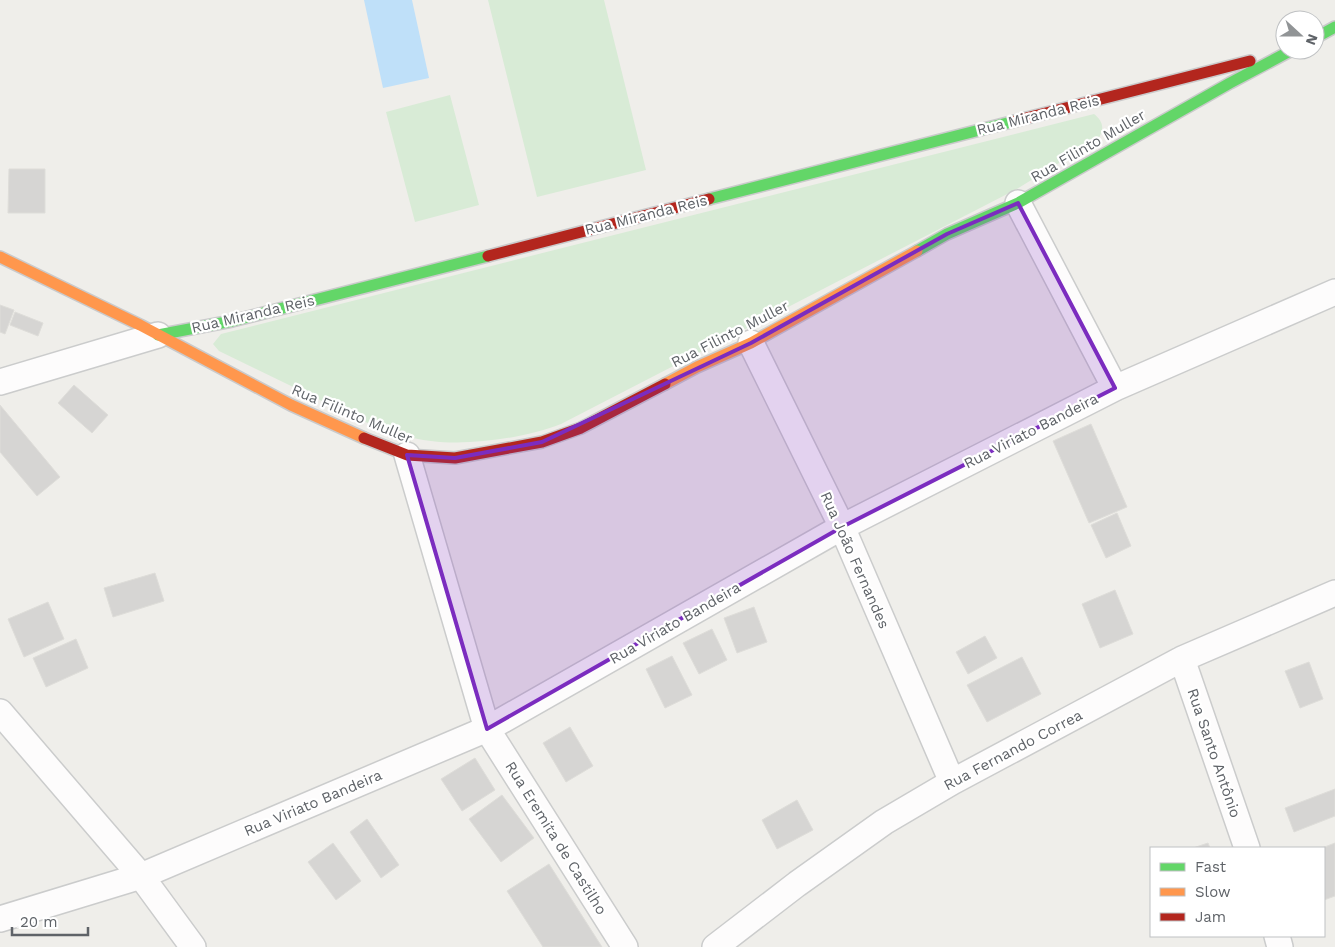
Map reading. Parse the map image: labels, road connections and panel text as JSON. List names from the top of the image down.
{
  "streets": {
    "street": [
      "Rua Miranda Reis",
      "Rua Filinto Muller",
      "Rua Viriato Bandeira",
      "Rua João Fernandes",
      "Rua Fernando Correa",
      "Rua Santo Antônio",
      "Rua Eremita de Castilho"
    ]
  },
  "crossings": [
    ["Rua Miranda Reis", "Rua Filinto Muller"],
    ["Rua Filinto Muller", "Rua João Fernandes"],
    ["Rua Filinto Muller", "Rua Eremita de Castilho"],
    ["Rua Viriato Bandeira", "Rua João Fernandes"],
    ["Rua Viriato Bandeira", "Rua Eremita de Castilho"],
    ["Rua João Fernandes", "Rua Fernando Correa"],
    ["Rua Fernando Correa", "Rua Santo Antônio"]
  ],
  "legend": ["Fast", "Slow", "Jam"],
  "scale_bar": "20 m",
  "north": "right"
}
